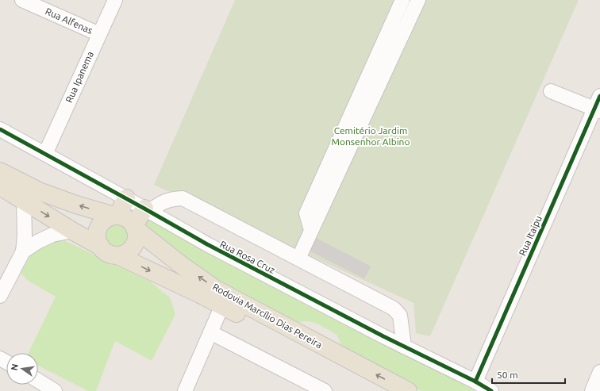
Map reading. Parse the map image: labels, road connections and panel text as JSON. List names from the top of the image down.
{
  "streets": {
    "main road": ["Rodovia Marcílio Dias Pereira"],
    "street": [
      "Rua Alfenas",
      "Rua Ipanema",
      "Rua Itaipu",
      "Rua Rosa Cruz"
    ]
  },
  "crossings": [
    ["Rua Alfenas", "Rua Ipanema"],
    ["Rua Ipanema", "Rua Rosa Cruz"],
    ["Rua Itaipu", "Rua Rosa Cruz"]
  ],
  "parks": ["Cemitério Jardim Monsenhor Albino"],
  "scale_bar": "50 m",
  "north": "left"
}
